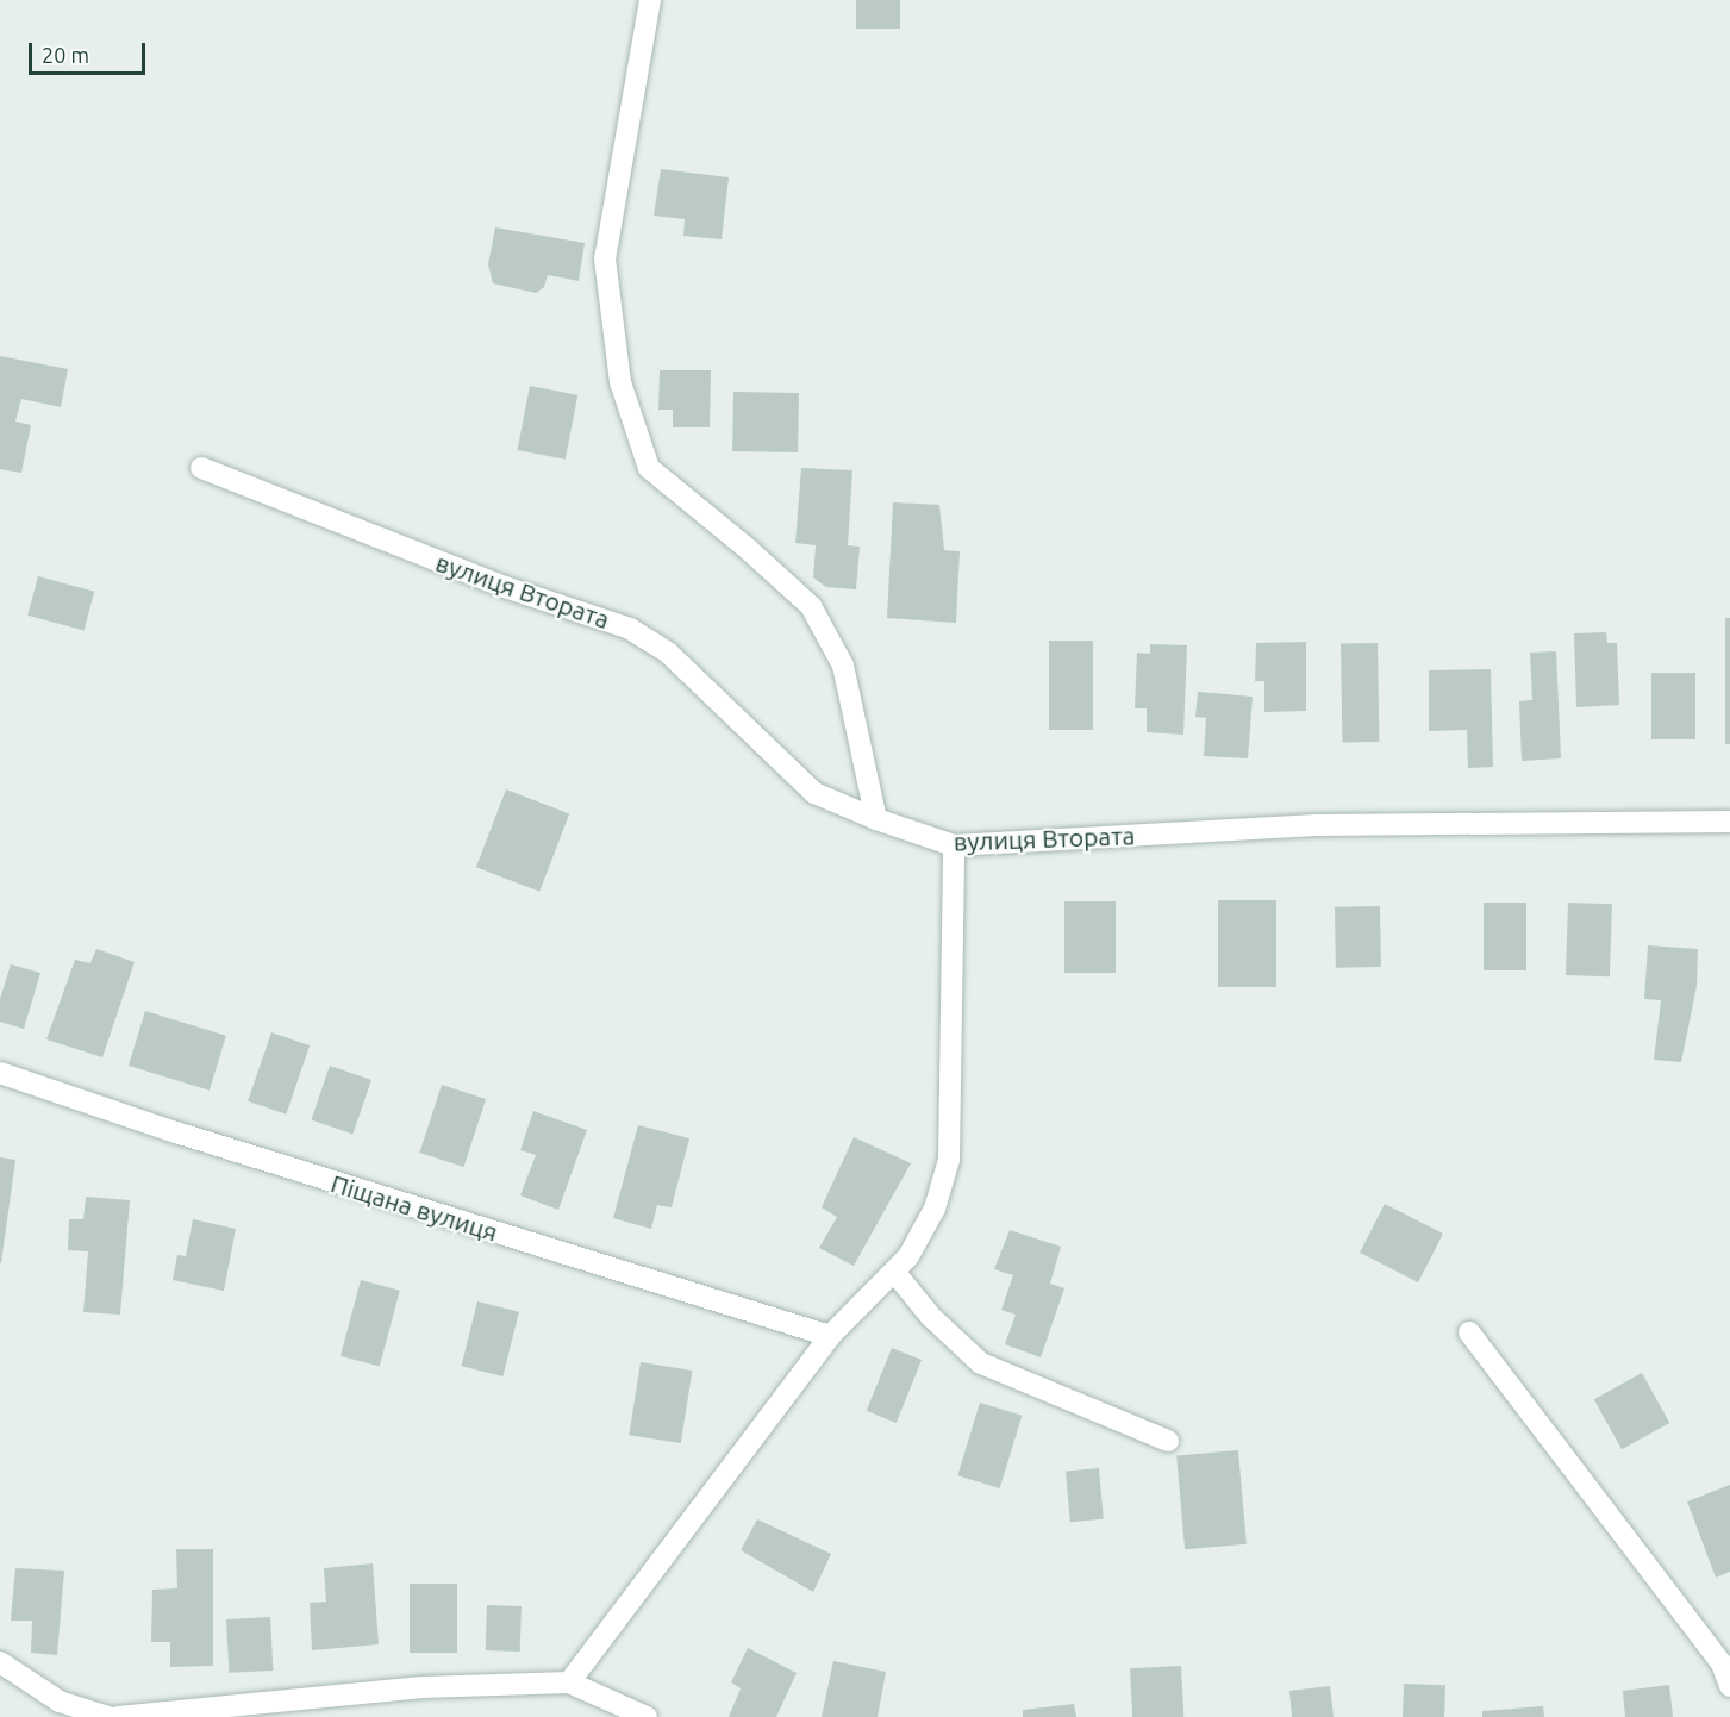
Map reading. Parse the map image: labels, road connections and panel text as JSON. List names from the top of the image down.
{
  "streets": {
    "street": ["вулиця Втората", "Піщана вулиця"]
  },
  "scale_bar": "20 m"
}
